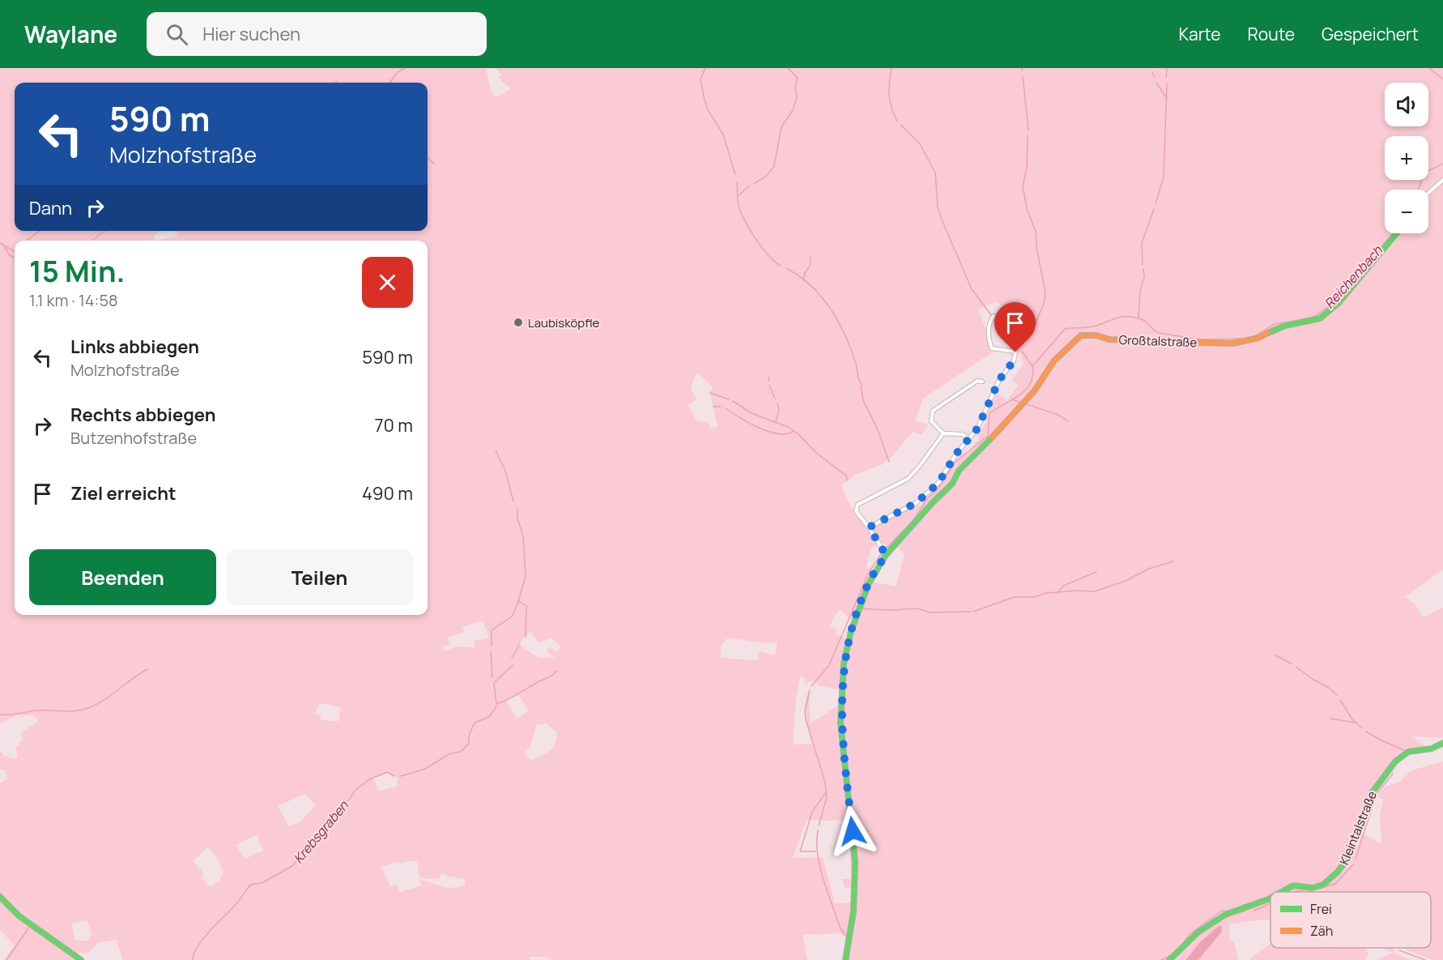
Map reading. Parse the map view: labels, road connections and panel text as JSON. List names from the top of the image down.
{
  "streets": {
    "street": ["Großtalstraße", "Kleintalstraße"]
  },
  "water": ["Reichenbach", "Krebsgraben"],
  "places": ["Laubisköpfle"],
  "legend": ["Frei", "Zäh"],
  "page": {
    "header": "Waylane",
    "search": "Hier suchen",
    "nav": ["Karte", "Route", "Gespeichert"],
    "map_buttons": ["+", "−"],
    "turn": ["590 m", "Molzhofstraße"],
    "then": "Dann",
    "heading": ["15 Min.", "1.1 km · 14:58"],
    "list": [
      {
        "name": "Links abbiegen",
        "note": "Molzhofstraße",
        "value": "590 m"
      },
      {
        "name": "Rechts abbiegen",
        "note": "Butzenhofstraße",
        "value": "70 m"
      },
      {
        "name": "Ziel erreicht",
        "value": "490 m"
      }
    ],
    "buttons": ["Beenden", "Teilen"]
  }
}
